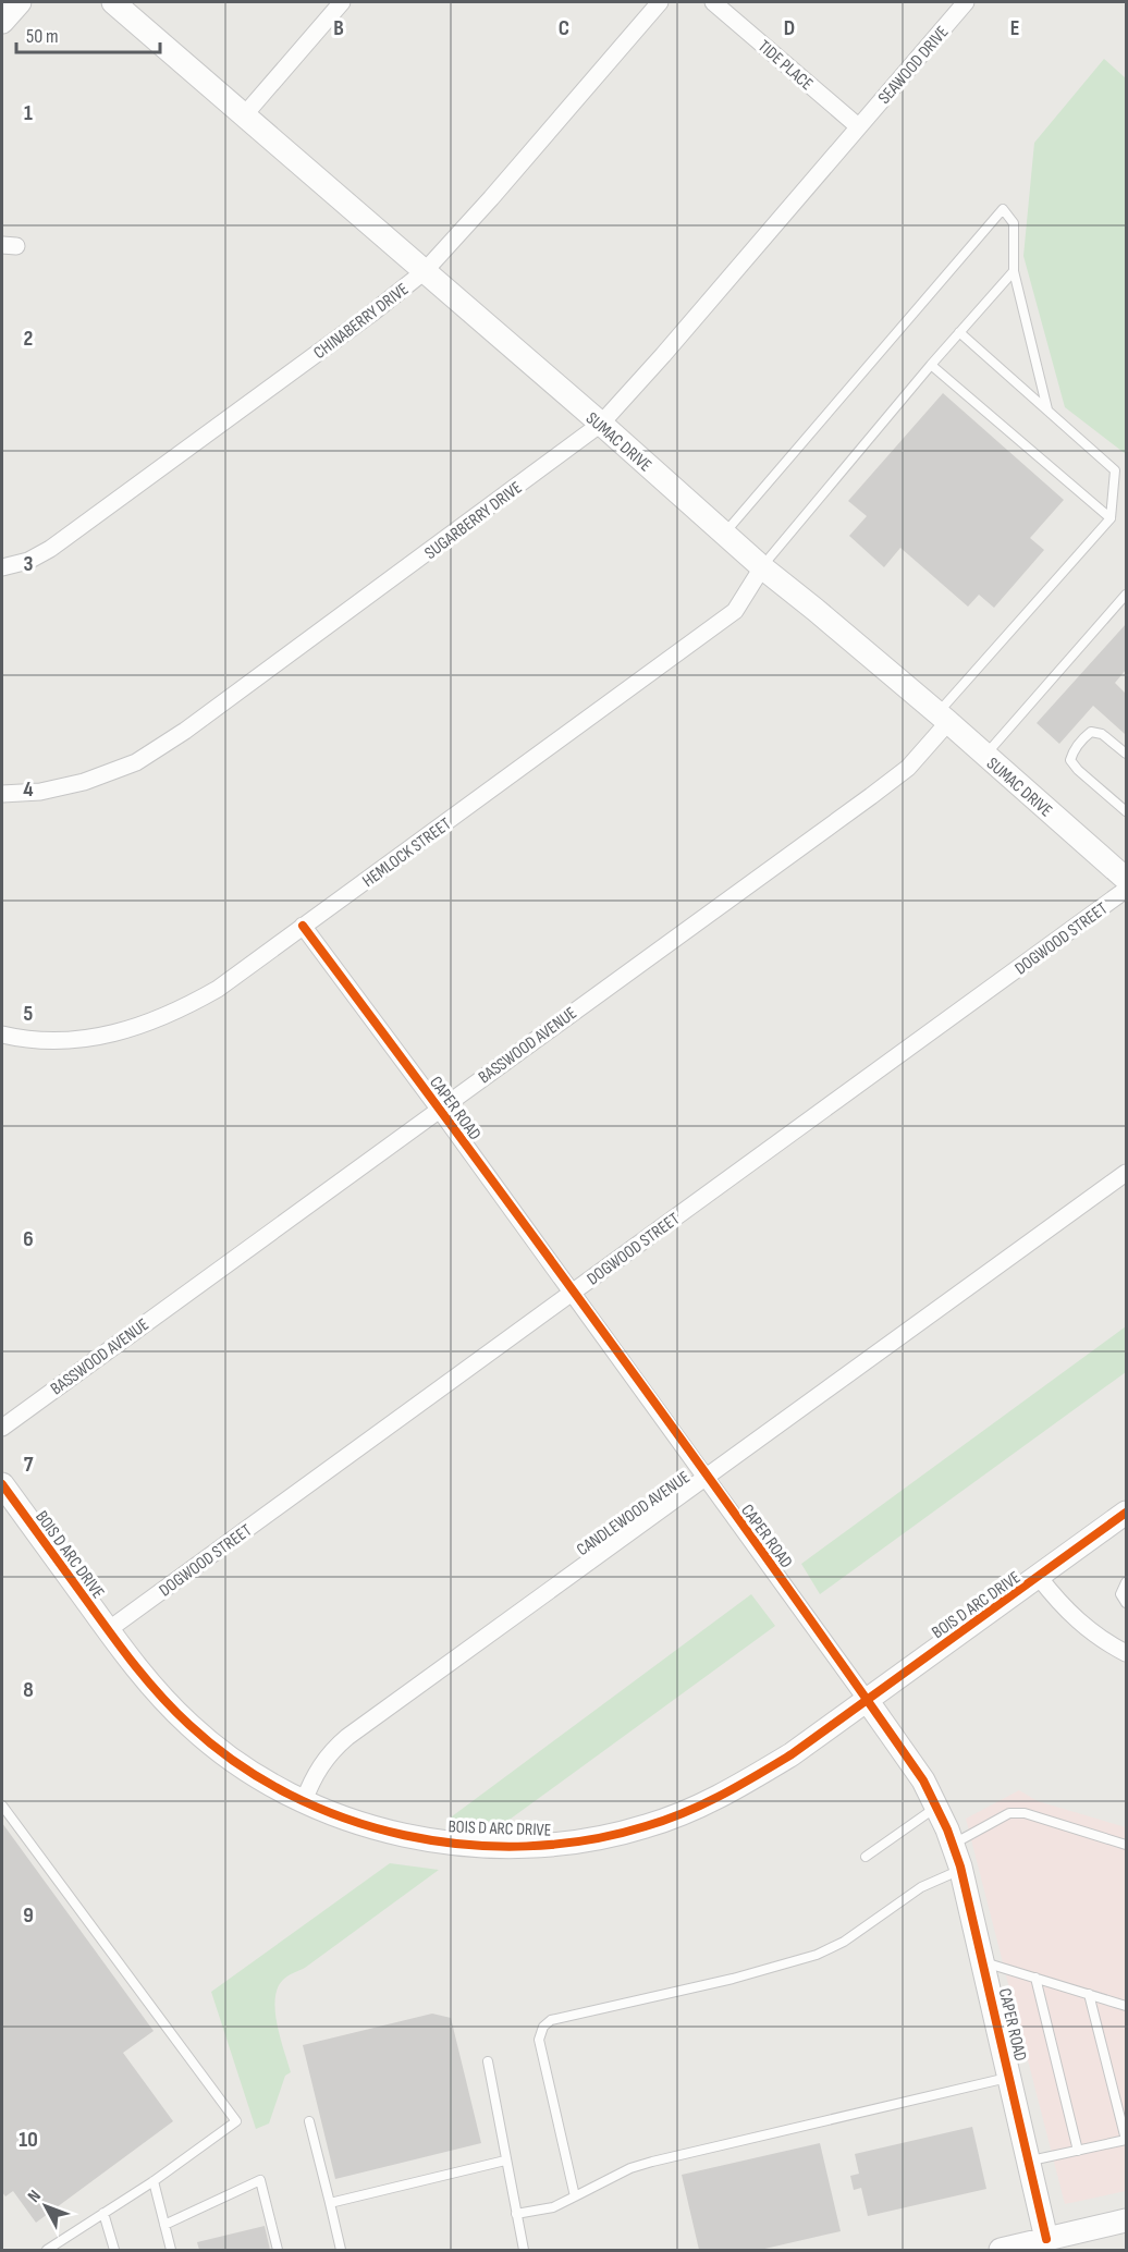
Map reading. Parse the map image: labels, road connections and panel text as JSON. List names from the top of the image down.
{
  "streets": {
    "street": [
      "TIDE PLACE",
      "SEAWOOD DRIVE",
      "CHINABERRY DRIVE",
      "SUMAC DRIVE",
      "SUGARBERRY DRIVE",
      "HEMLOCK STREET",
      "DOGWOOD STREET",
      "BASSWOOD AVENUE",
      "CAPER ROAD",
      "CANDLEWOOD AVENUE",
      "BOIS D ARC DRIVE"
    ]
  },
  "crossings": [
    ["TIDE PLACE", "SEAWOOD DRIVE"],
    ["TIDE PLACE", "SUGARBERRY DRIVE"],
    ["SEAWOOD DRIVE", "SUGARBERRY DRIVE"],
    ["CHINABERRY DRIVE", "SUMAC DRIVE"],
    ["SUMAC DRIVE", "SUGARBERRY DRIVE"],
    ["SUMAC DRIVE", "HEMLOCK STREET"],
    ["SUMAC DRIVE", "BASSWOOD AVENUE"],
    ["HEMLOCK STREET", "CAPER ROAD"],
    ["DOGWOOD STREET", "CAPER ROAD"],
    ["DOGWOOD STREET", "BOIS D ARC DRIVE"],
    ["BASSWOOD AVENUE", "CAPER ROAD"],
    ["CAPER ROAD", "CANDLEWOOD AVENUE"],
    ["CAPER ROAD", "BOIS D ARC DRIVE"],
    ["CANDLEWOOD AVENUE", "BOIS D ARC DRIVE"]
  ],
  "scale_bar": "50 m",
  "north": "top left",
  "grid": {
    "columns": [
      "B",
      "C",
      "D",
      "E"
    ],
    "rows": [
      "1",
      "2",
      "3",
      "4",
      "5",
      "6",
      "7",
      "8",
      "9",
      "10"
    ]
  }
}
